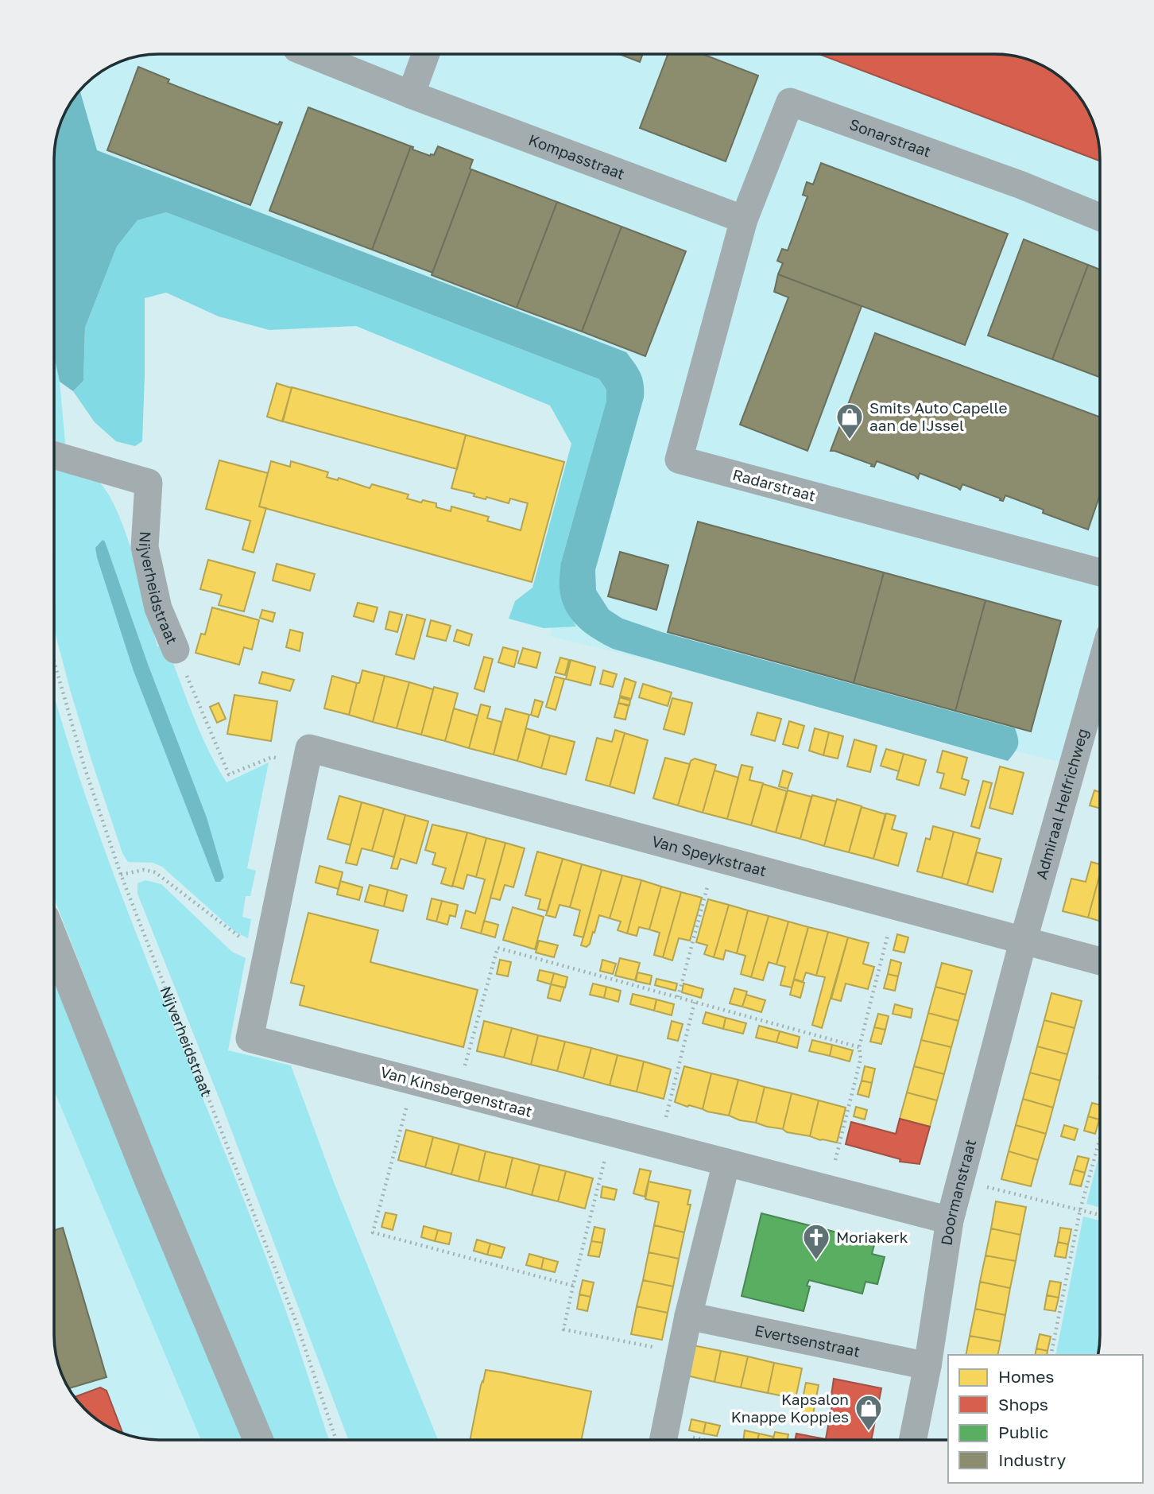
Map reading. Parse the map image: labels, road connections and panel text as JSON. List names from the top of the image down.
{
  "streets": {
    "street": [
      "Sonarstraat",
      "Kompasstraat",
      "Radarstraat",
      "Nijverheidstraat",
      "Admiraal Helfrichweg",
      "Van Speykstraat",
      "Van Kinsbergenstraat",
      "Doormanstraat",
      "Evertsenstraat"
    ]
  },
  "crossings": [
    ["Sonarstraat", "Kompasstraat"],
    ["Sonarstraat", "Radarstraat"],
    ["Kompasstraat", "Radarstraat"],
    ["Nijverheidstraat", "Van Speykstraat"],
    ["Nijverheidstraat", "Van Kinsbergenstraat"],
    ["Admiraal Helfrichweg", "Van Speykstraat"],
    ["Admiraal Helfrichweg", "Doormanstraat"],
    ["Van Speykstraat", "Van Kinsbergenstraat"],
    ["Van Speykstraat", "Doormanstraat"],
    ["Van Kinsbergenstraat", "Doormanstraat"],
    ["Doormanstraat", "Evertsenstraat"]
  ],
  "places": {
    "shop": ["Smits Auto Capelle aan de IJssel", "Kapsalon Knappe Koppies"],
    "church": ["Moriakerk"]
  },
  "legend": [
    "Homes",
    "Shops",
    "Public",
    "Industry"
  ]
}
